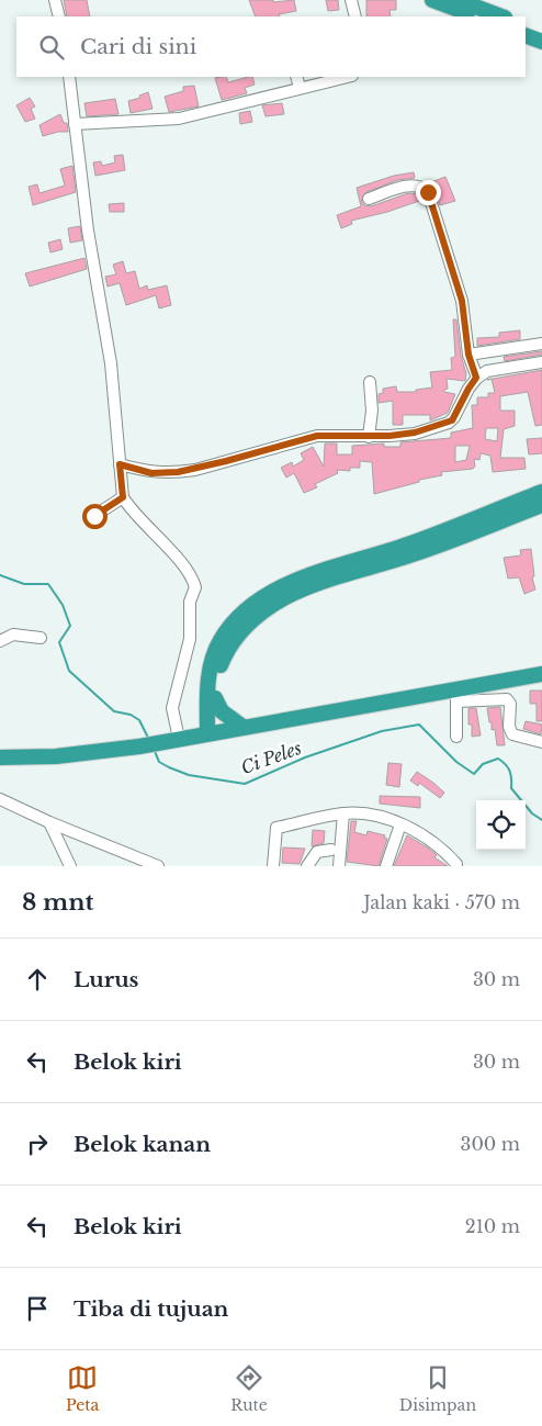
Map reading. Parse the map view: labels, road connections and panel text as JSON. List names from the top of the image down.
{
  "water": ["Ci Peles"],
  "page": {
    "search": "Cari di sini",
    "heading": ["8 mnt", "Jalan kaki · 570 m"],
    "list": [
      ["Lurus", "30 m"],
      ["Belok kiri", "30 m"],
      ["Belok kanan", "300 m"],
      ["Belok kiri", "210 m"],
      "Tiba di tujuan"
    ],
    "nav": ["Peta", "Rute", "Disimpan"]
  }
}
